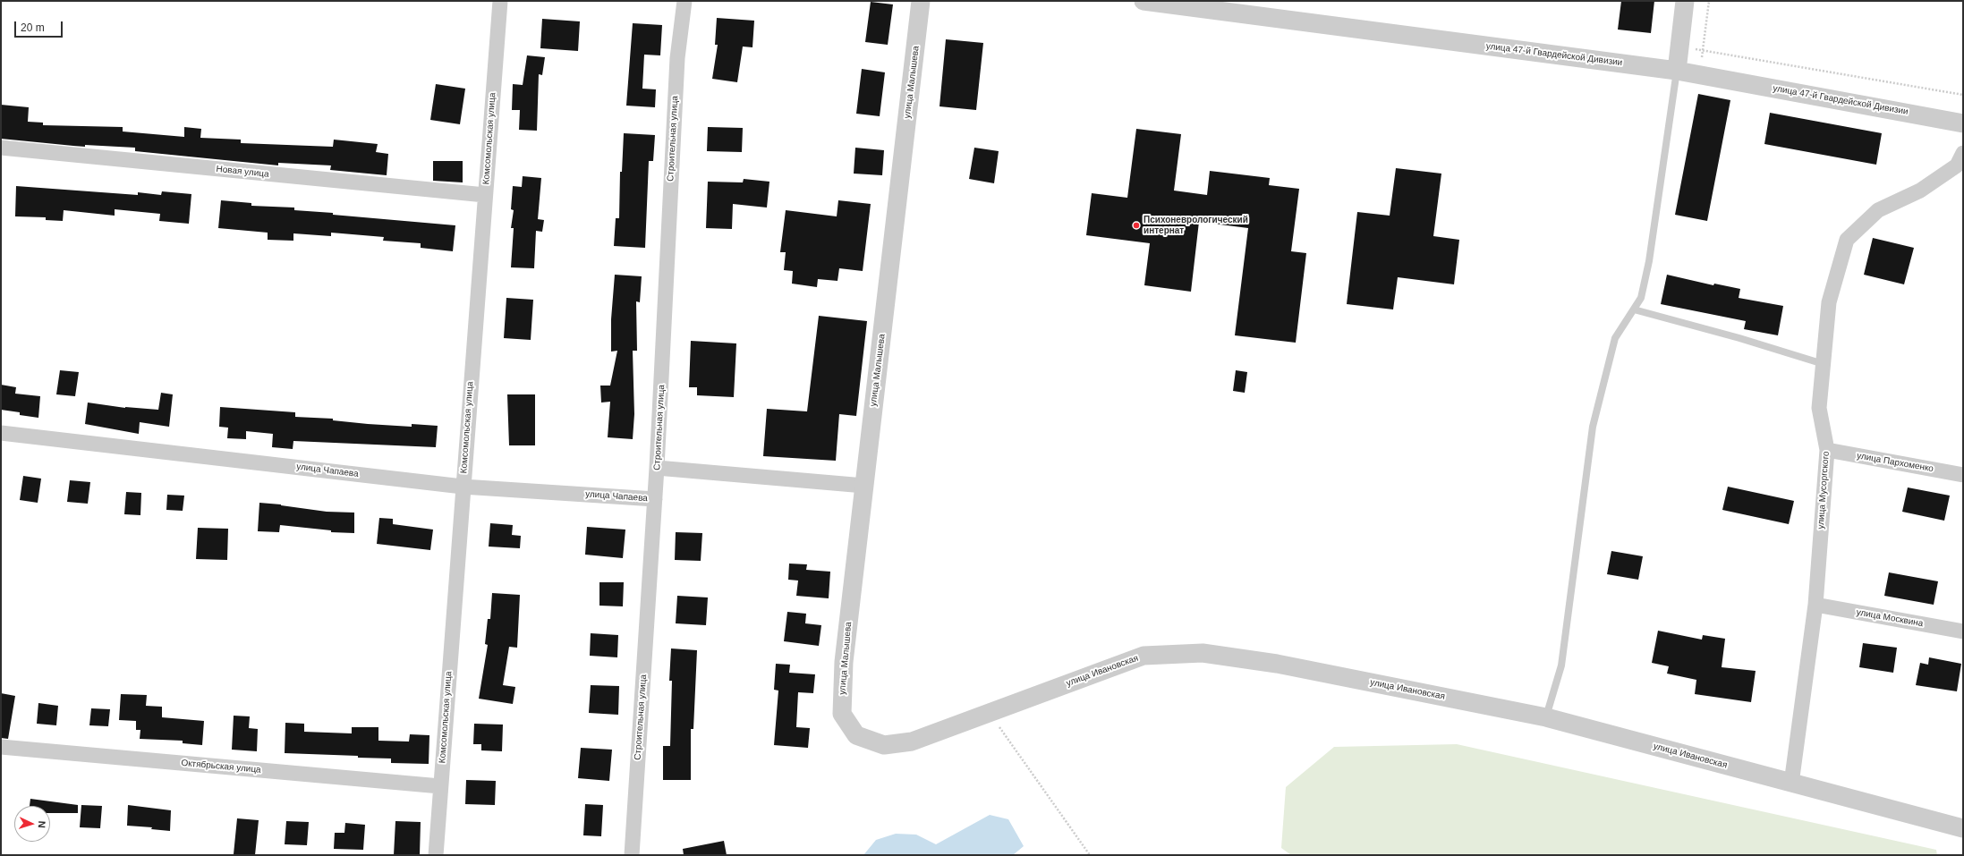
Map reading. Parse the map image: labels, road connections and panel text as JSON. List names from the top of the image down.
{
  "streets": {
    "street": [
      "улица 47-й Гвардейской Дивизии",
      "улица Малышева",
      "Комсомольская улица",
      "Строительная улица",
      "Новая улица",
      "улица Пархоменко",
      "улица Чапаева",
      "улица Мусоргского",
      "улица Москвина",
      "улица Ивановская",
      "Октябрьская улица"
    ]
  },
  "crossings": [
    ["улица Малышева", "улица Ивановская"],
    ["Комсомольская улица", "Новая улица"],
    ["Комсомольская улица", "улица Чапаева"],
    ["Комсомольская улица", "Октябрьская улица"],
    ["Строительная улица", "улица Чапаева"],
    ["улица Пархоменко", "улица Мусоргского"],
    ["улица Мусоргского", "улица Москвина"],
    ["улица Мусоргского", "улица Ивановская"]
  ],
  "places": ["Психоневрологический интернат"],
  "scale_bar": "20 m",
  "north": "right"
}
